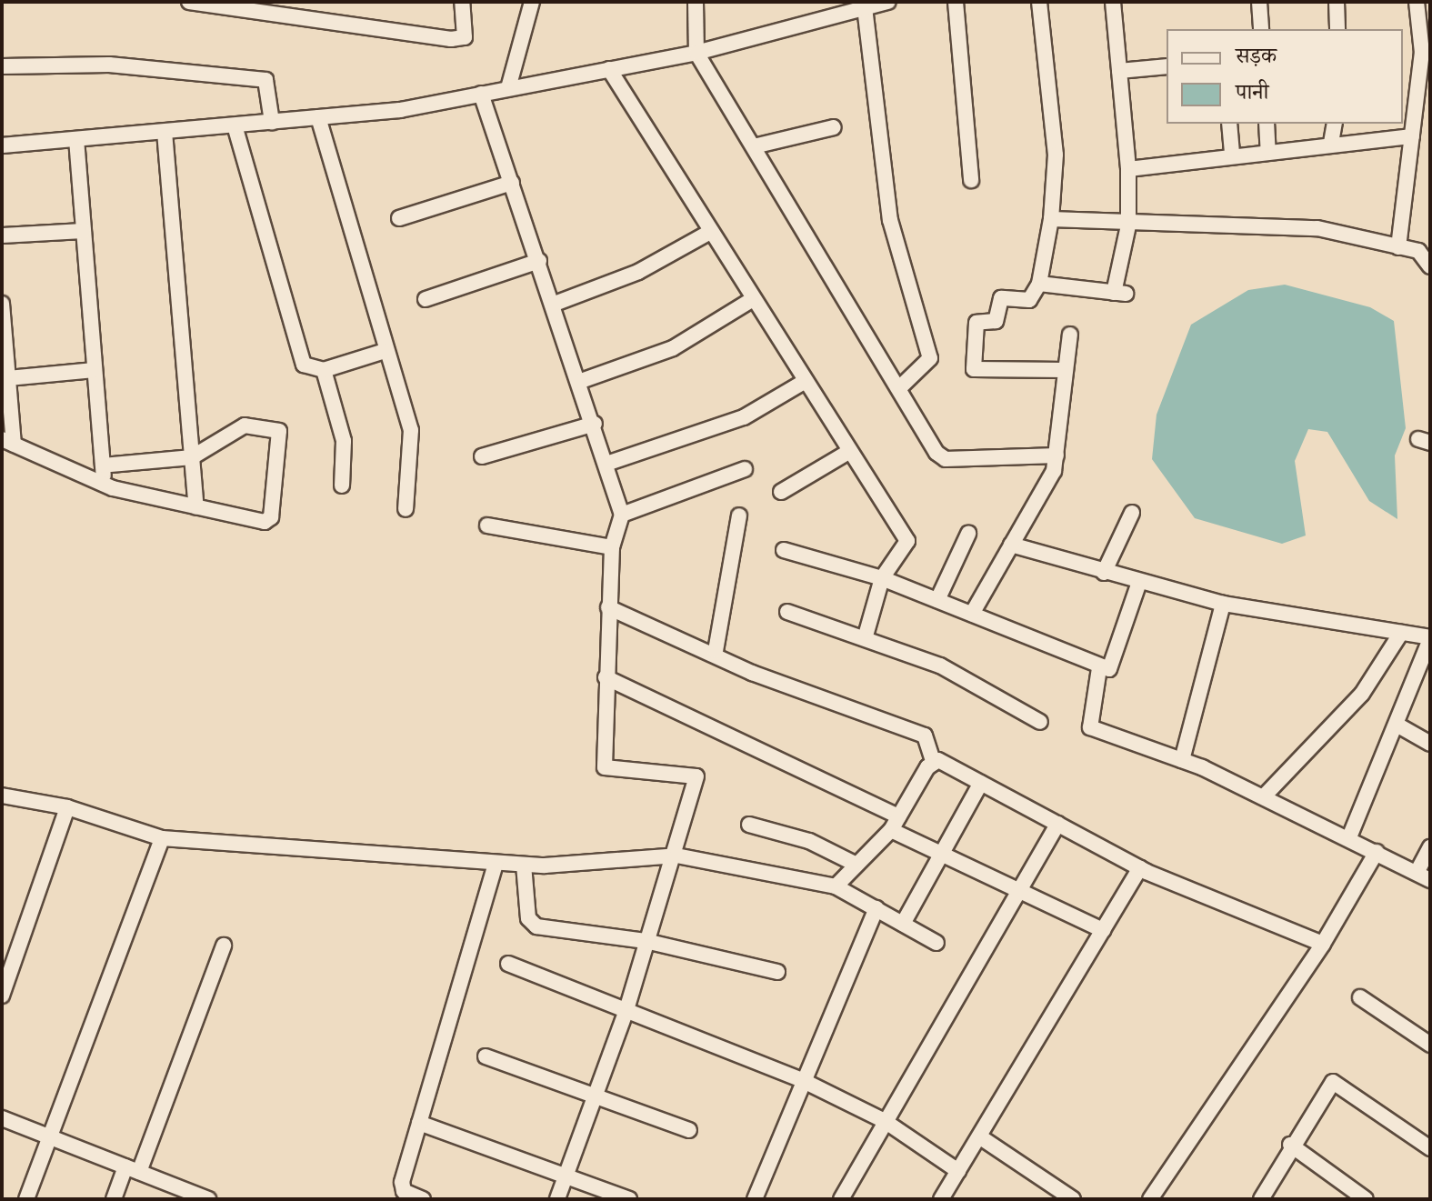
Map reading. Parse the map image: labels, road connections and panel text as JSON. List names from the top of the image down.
{
  "legend": ["सड़क", "पानी"]
}
